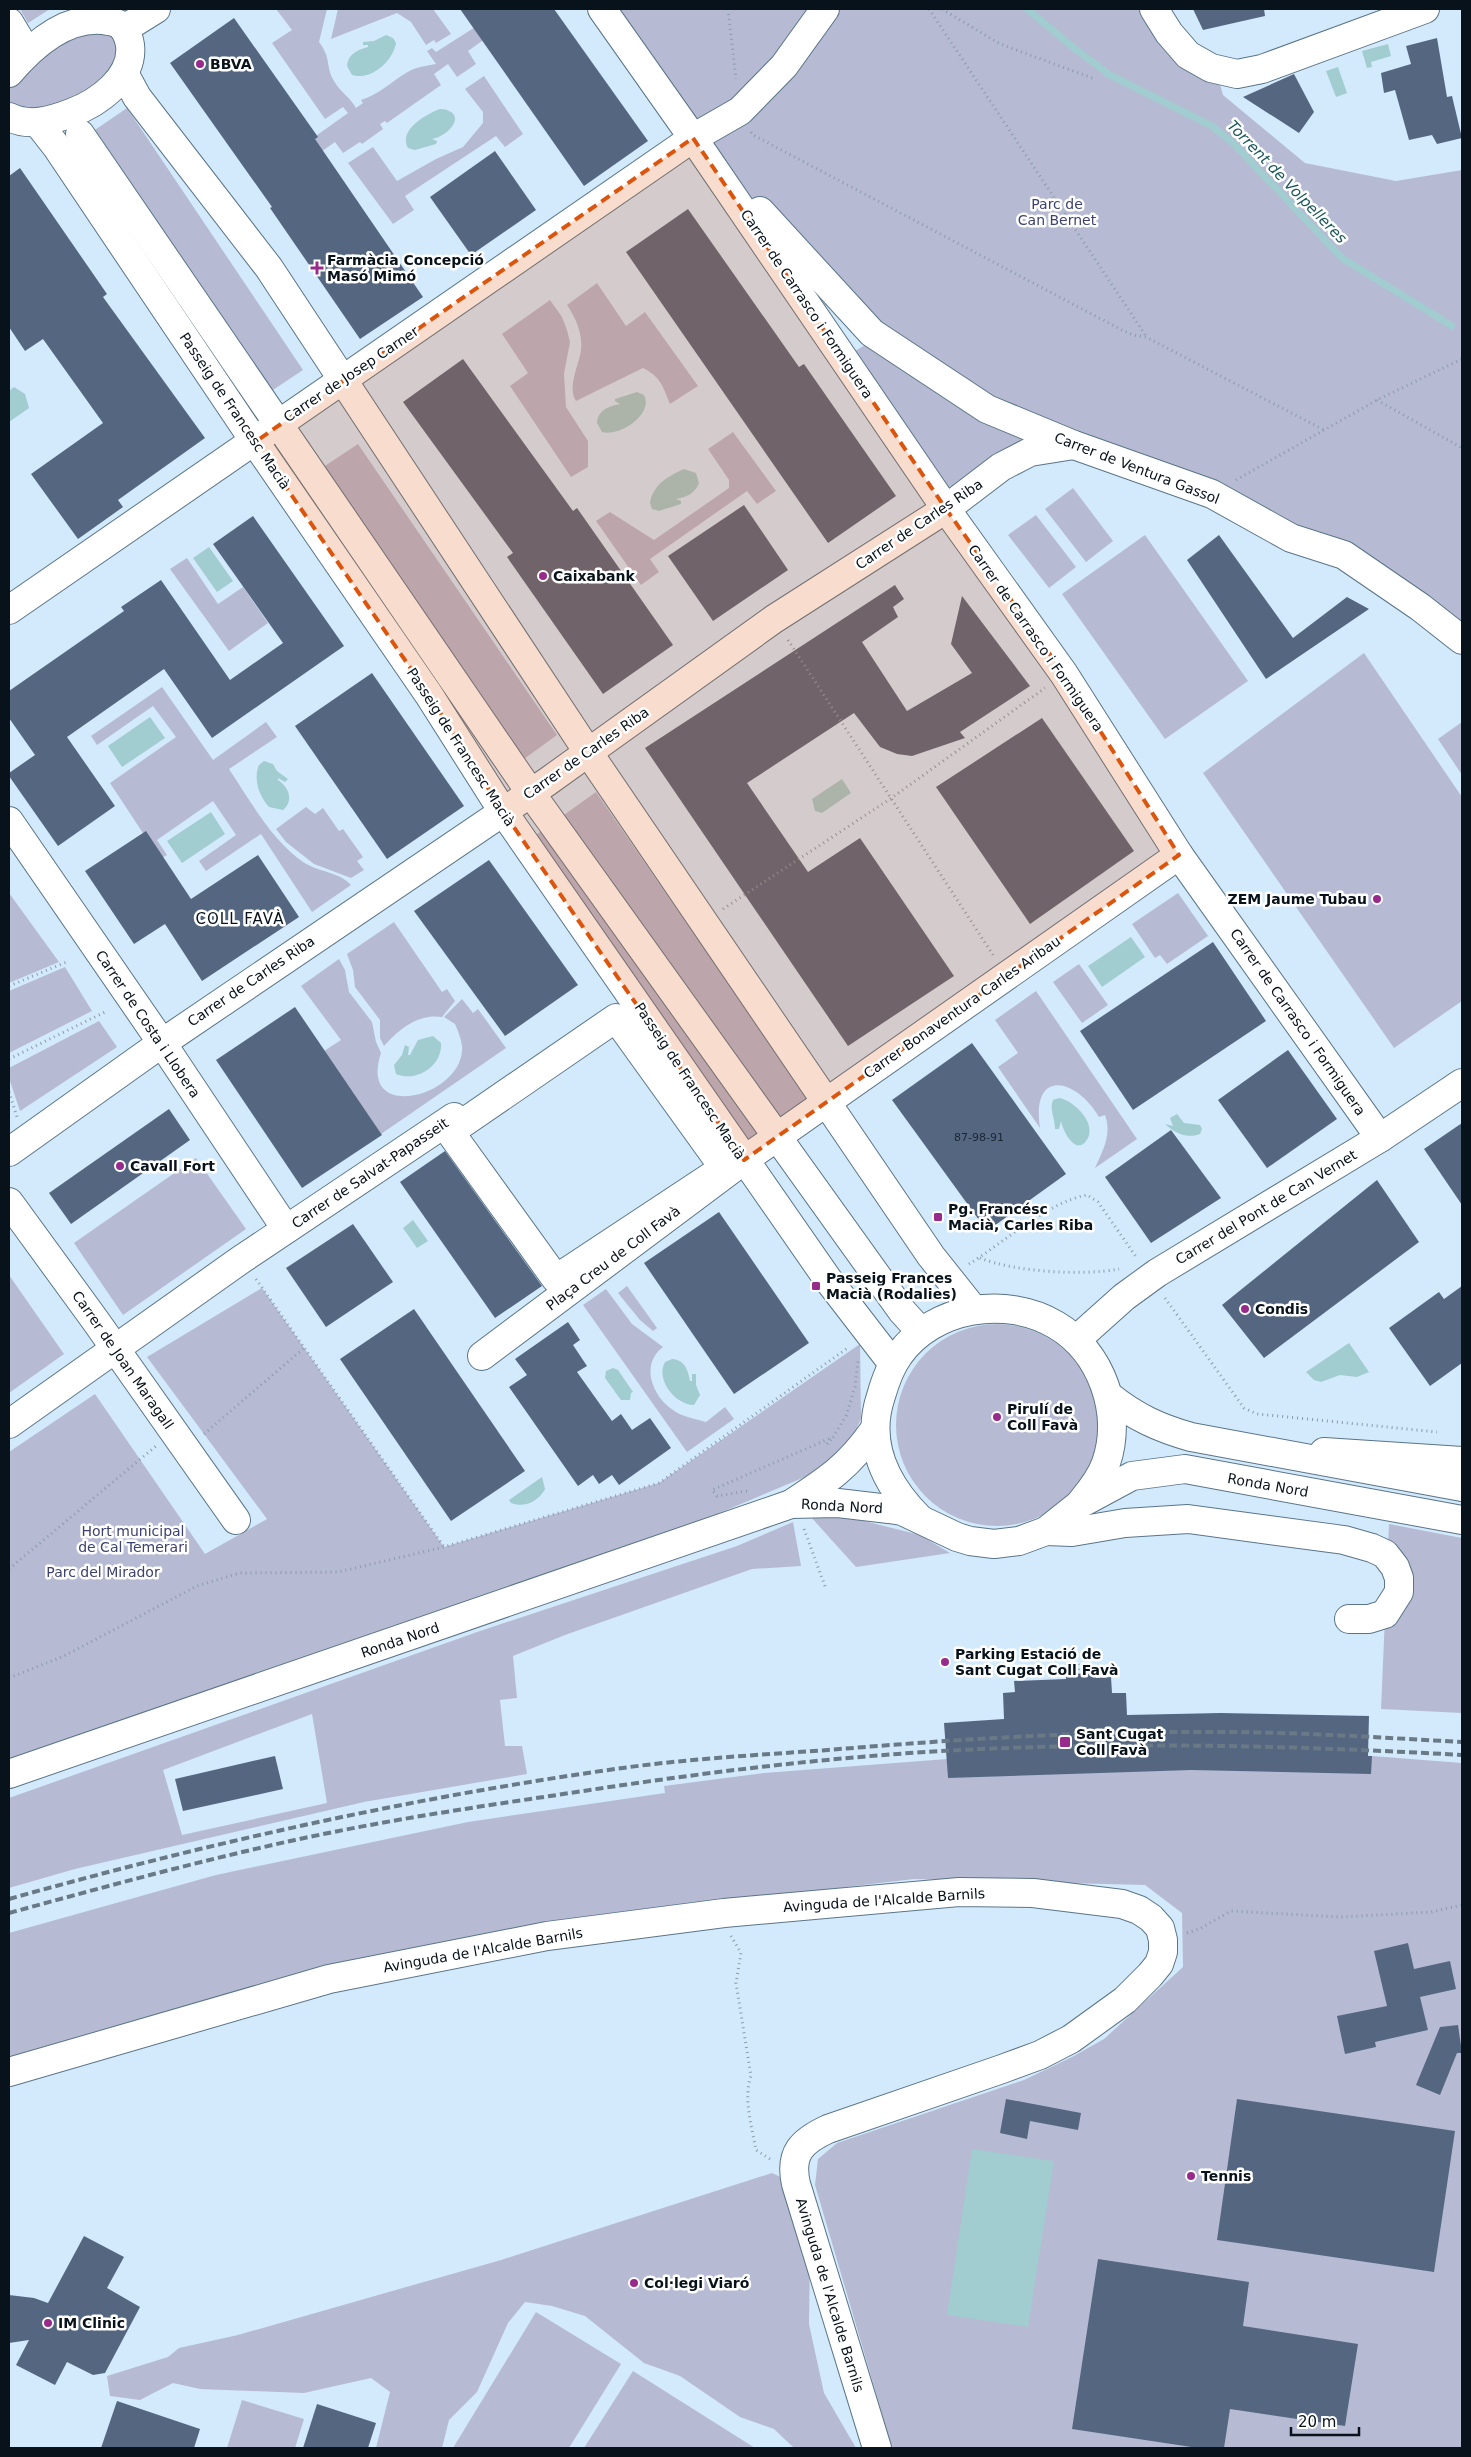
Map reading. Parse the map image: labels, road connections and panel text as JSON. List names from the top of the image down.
{
  "streets": {
    "street": [
      "Carrer de Carrasco i Formiguera",
      "Carrer de Josep Carner",
      "Passeig de Francesc Macià",
      "Carrer de Ventura Gassol",
      "Carrer de Carles Riba",
      "Carrer Bonaventura Carles Aribau",
      "Carrer de Costa i Llobera",
      "Carrer de Salvat-Papasseit",
      "Carrer del Pont de Can Vernet",
      "Plaça Creu de Coll Favà",
      "Carrer de Joan Maragall",
      "Ronda Nord",
      "Avinguda de l'Alcalde Barnils"
    ]
  },
  "crossings": [
    ["Carrer de Carrasco i Formiguera", "Carrer de Josep Carner"],
    ["Carrer de Carrasco i Formiguera", "Carrer de Ventura Gassol"],
    ["Carrer de Carrasco i Formiguera", "Carrer de Carles Riba"],
    ["Carrer de Carrasco i Formiguera", "Carrer Bonaventura Carles Aribau"],
    ["Carrer de Carrasco i Formiguera", "Carrer del Pont de Can Vernet"],
    ["Carrer de Josep Carner", "Passeig de Francesc Macià"],
    ["Carrer de Josep Carner", "Carrer de Ventura Gassol"],
    ["Passeig de Francesc Macià", "Carrer de Carles Riba"],
    ["Passeig de Francesc Macià", "Carrer Bonaventura Carles Aribau"],
    ["Passeig de Francesc Macià", "Plaça Creu de Coll Favà"],
    ["Passeig de Francesc Macià", "Ronda Nord"],
    ["Carrer de Ventura Gassol", "Carrer de Carles Riba"],
    ["Carrer de Carles Riba", "Carrer de Costa i Llobera"],
    ["Carrer Bonaventura Carles Aribau", "Plaça Creu de Coll Favà"],
    ["Carrer de Costa i Llobera", "Carrer de Salvat-Papasseit"],
    ["Carrer del Pont de Can Vernet", "Ronda Nord"]
  ],
  "districts": ["COLL FAVÀ"],
  "water": ["Torrent de Volpelleres"],
  "parks": ["Parc de Can Bernet", "Hort municipal de Cal Temerari", "Parc del Mirador"],
  "places": {
    "other": [
      "BBVA",
      "Caixabank",
      "ZEM Jaume Tubau",
      "Cavall Fort",
      "Condis",
      "Pirulí de Coll Favà",
      "Parking Estació de Sant Cugat Coll Favà",
      "Tennis",
      "Col·legi Viaró",
      "IM Clinic"
    ],
    "health": ["Farmàcia Concepció Masó Mimó"],
    "transit": ["Pg. Francésc Macià, Carles Riba", "Passeig Frances Macià (Rodalies)", "Sant Cugat Coll Favà"]
  },
  "house_numbers": ["87-98-91"],
  "scale_bar": "20 m"
}
